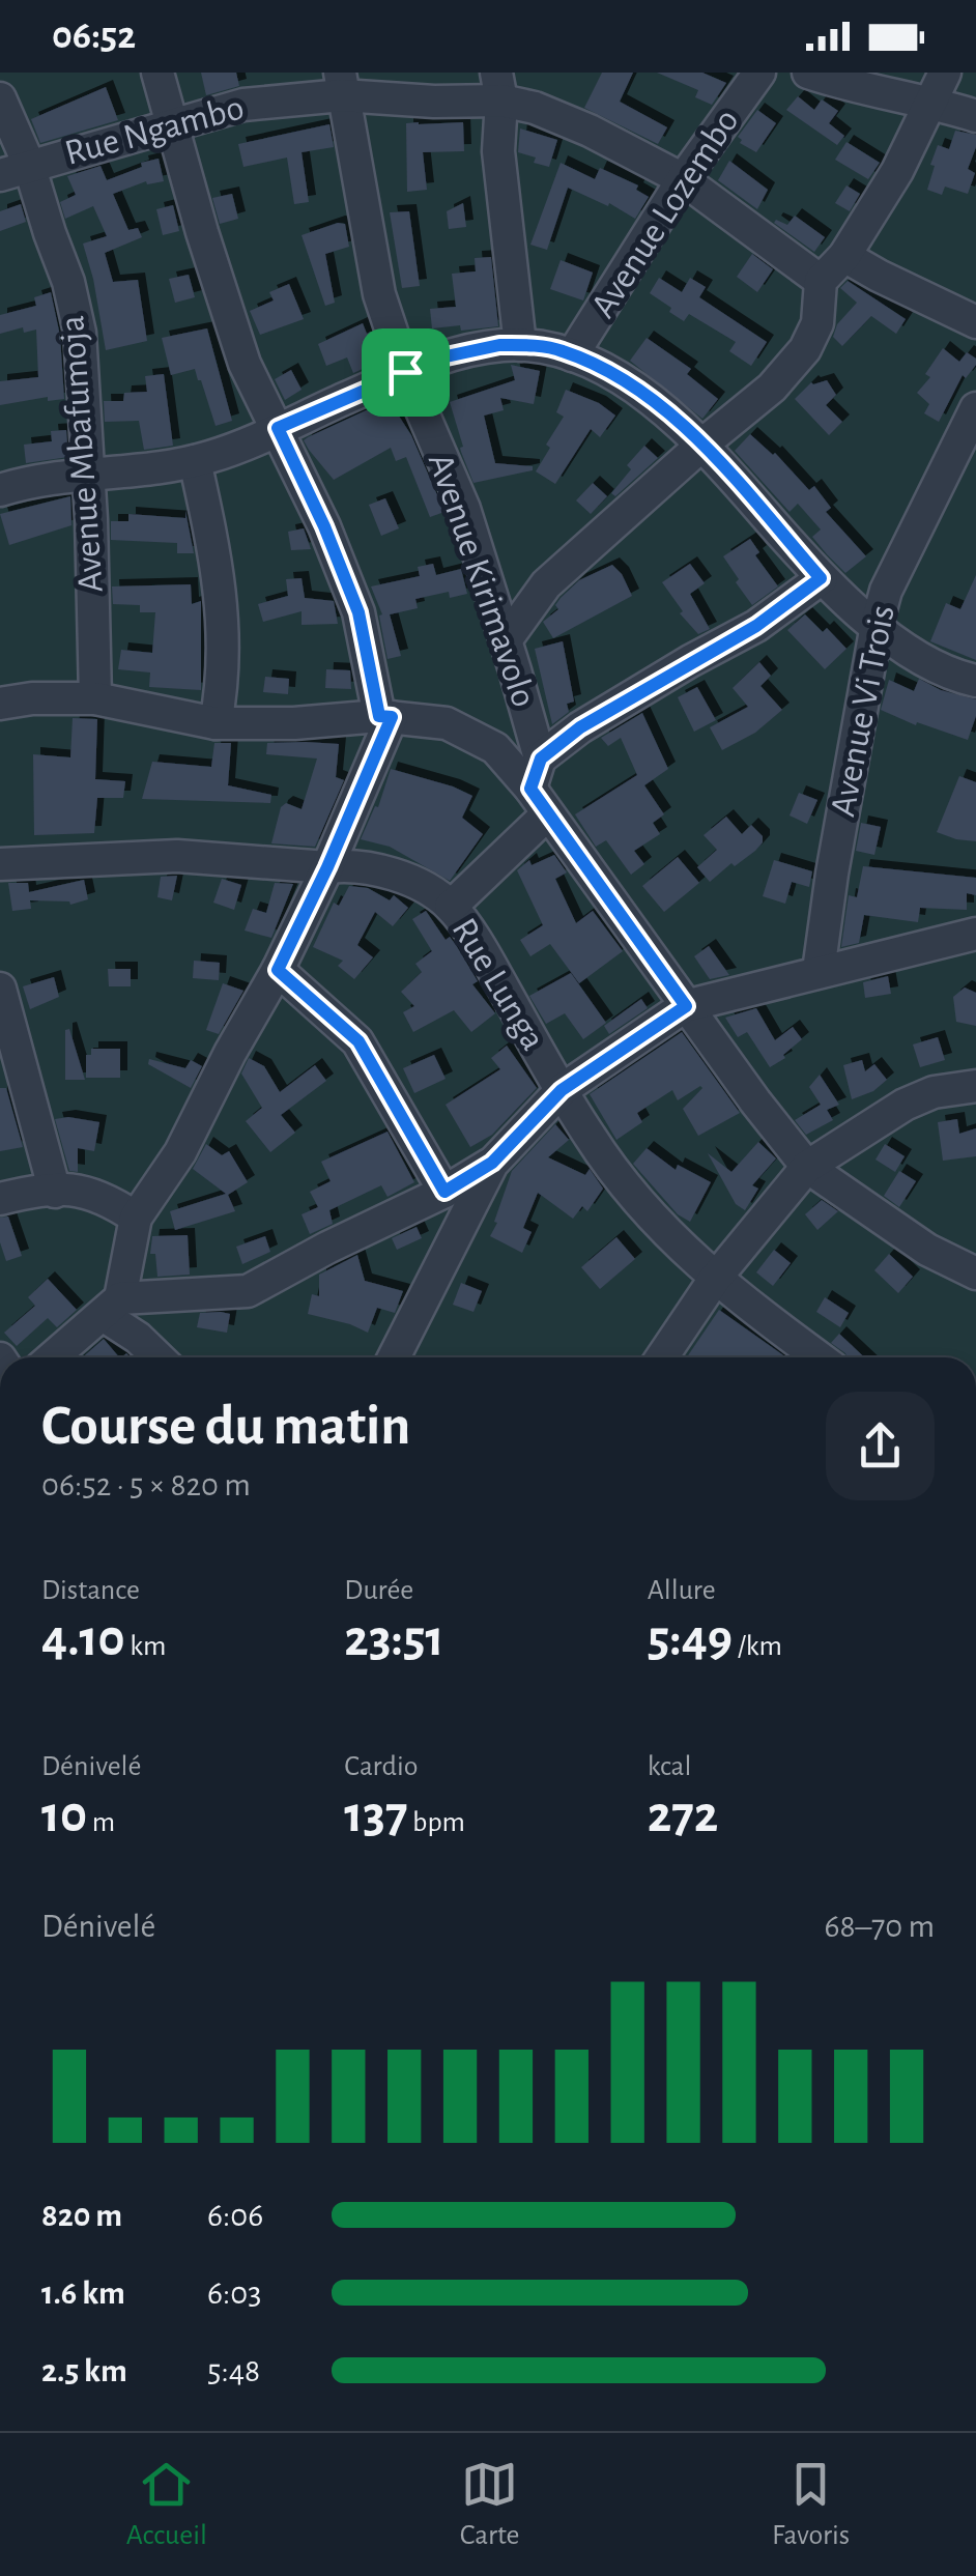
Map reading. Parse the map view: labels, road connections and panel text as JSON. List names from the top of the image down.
{
  "streets": {
    "street": [
      "Rue Ngambo",
      "Avenue Lozembo",
      "Avenue Mbafumoja",
      "Avenue Kirimavolo",
      "Avenue Vi Trois",
      "Rue Lunga"
    ]
  },
  "crossings": [
    ["Rue Ngambo", "Avenue Lozembo"],
    ["Rue Ngambo", "Avenue Mbafumoja"],
    ["Rue Ngambo", "Avenue Kirimavolo"]
  ],
  "page": {
    "status": "06:52",
    "heading": ["Course du matin", "06:52 · 5 × 820 m"],
    "stats": [
      ["Distance", "4.10 km"],
      ["Durée", "23:51"],
      ["Allure", "5:49 /km"],
      ["Dénivelé", "10 m"],
      ["Cardio", "137 bpm"],
      ["kcal", "272"]
    ],
    "chart": ["Dénivelé", "68–70 m"],
    "list": [
      {
        "name": "820 m",
        "note": "6:06"
      },
      {
        "name": "1.6 km",
        "note": "6:03"
      },
      {
        "name": "2.5 km",
        "note": "5:48"
      }
    ],
    "tabs": ["Accueil", "Carte", "Favoris"]
  }
}
